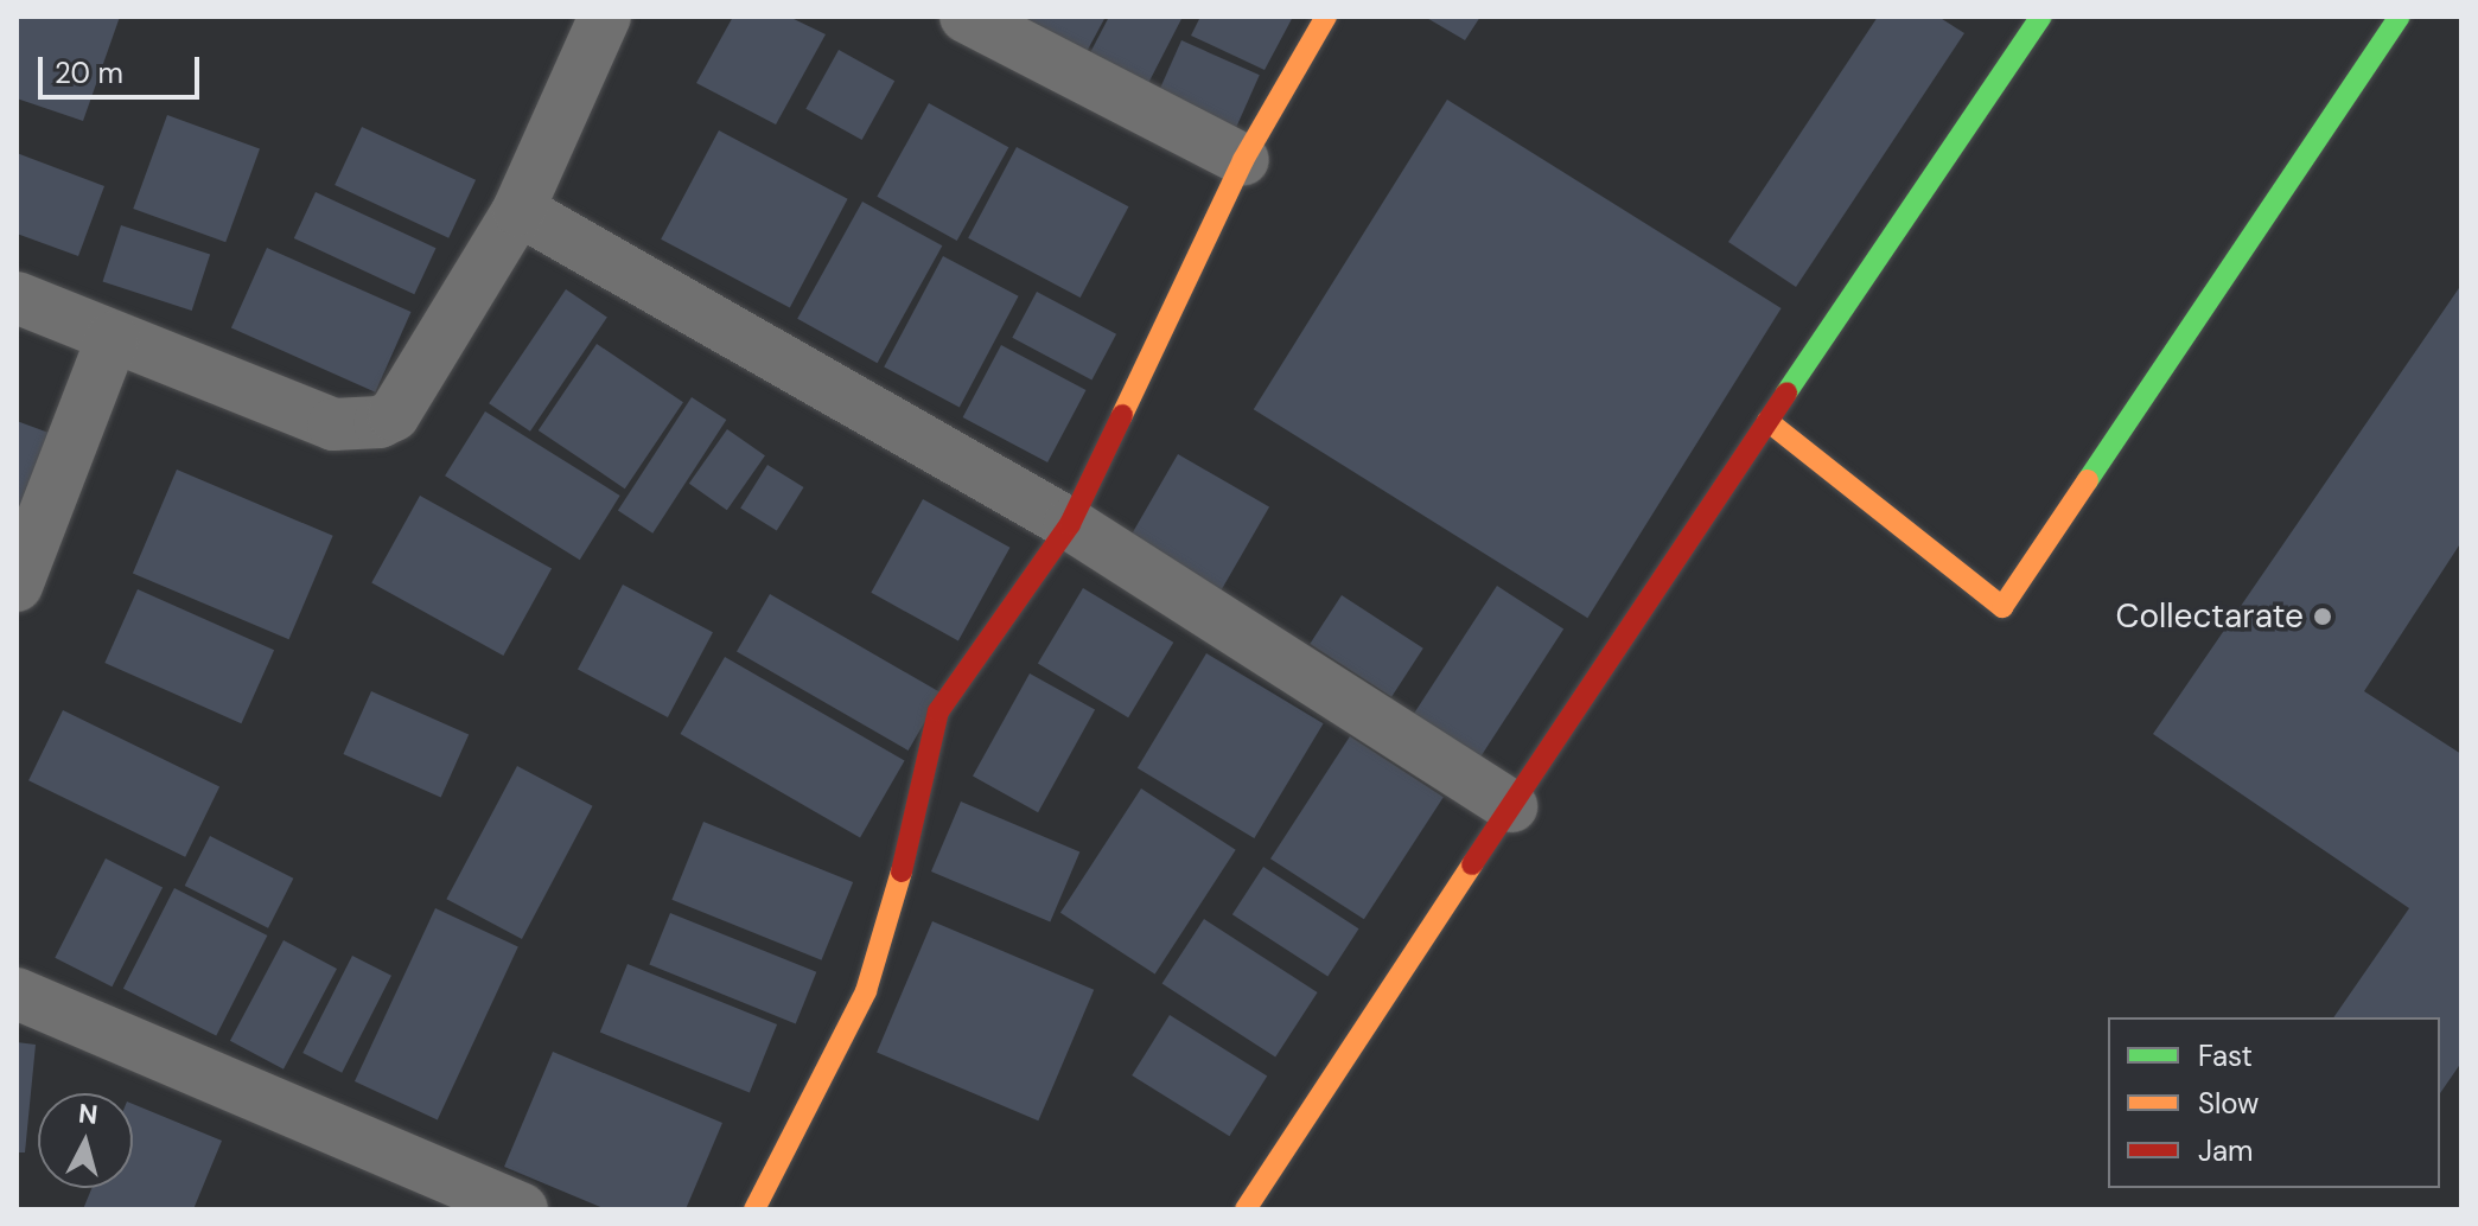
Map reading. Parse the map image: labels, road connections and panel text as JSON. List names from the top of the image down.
{
  "places": ["Collectarate"],
  "legend": ["Fast", "Slow", "Jam"],
  "scale_bar": "20 m",
  "north": "top"
}
